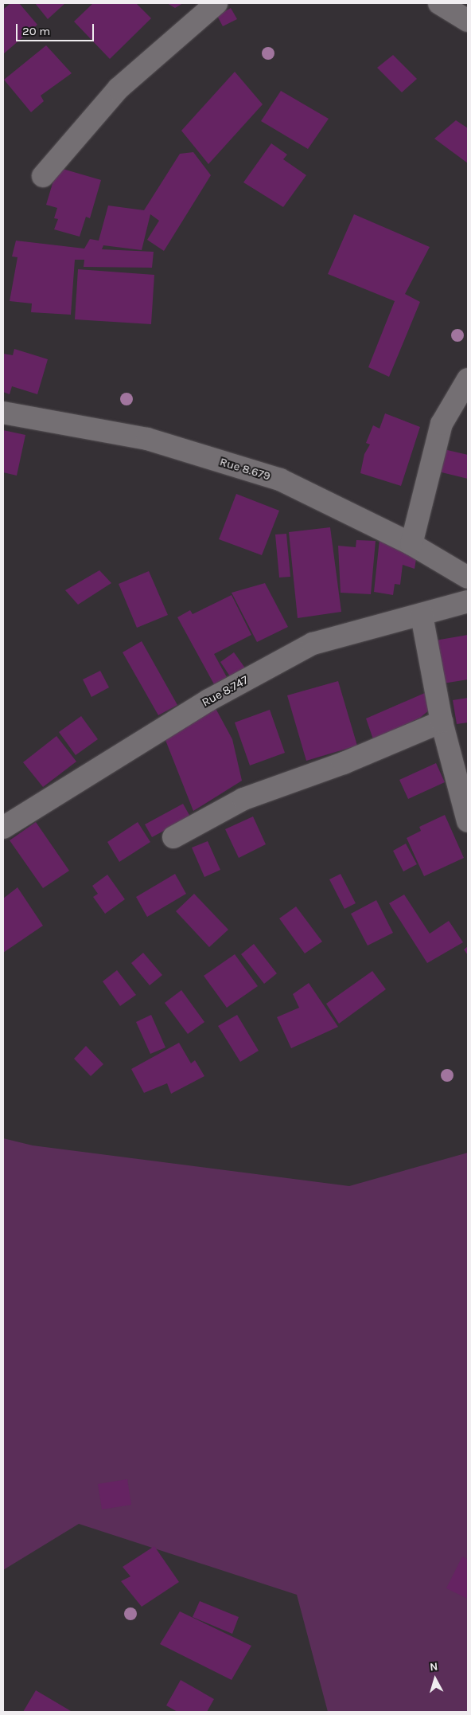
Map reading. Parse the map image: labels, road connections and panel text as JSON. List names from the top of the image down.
{
  "streets": {
    "street": ["Rue 8.679", "Rue 8.747"]
  },
  "scale_bar": "20 m",
  "north": "top"
}
